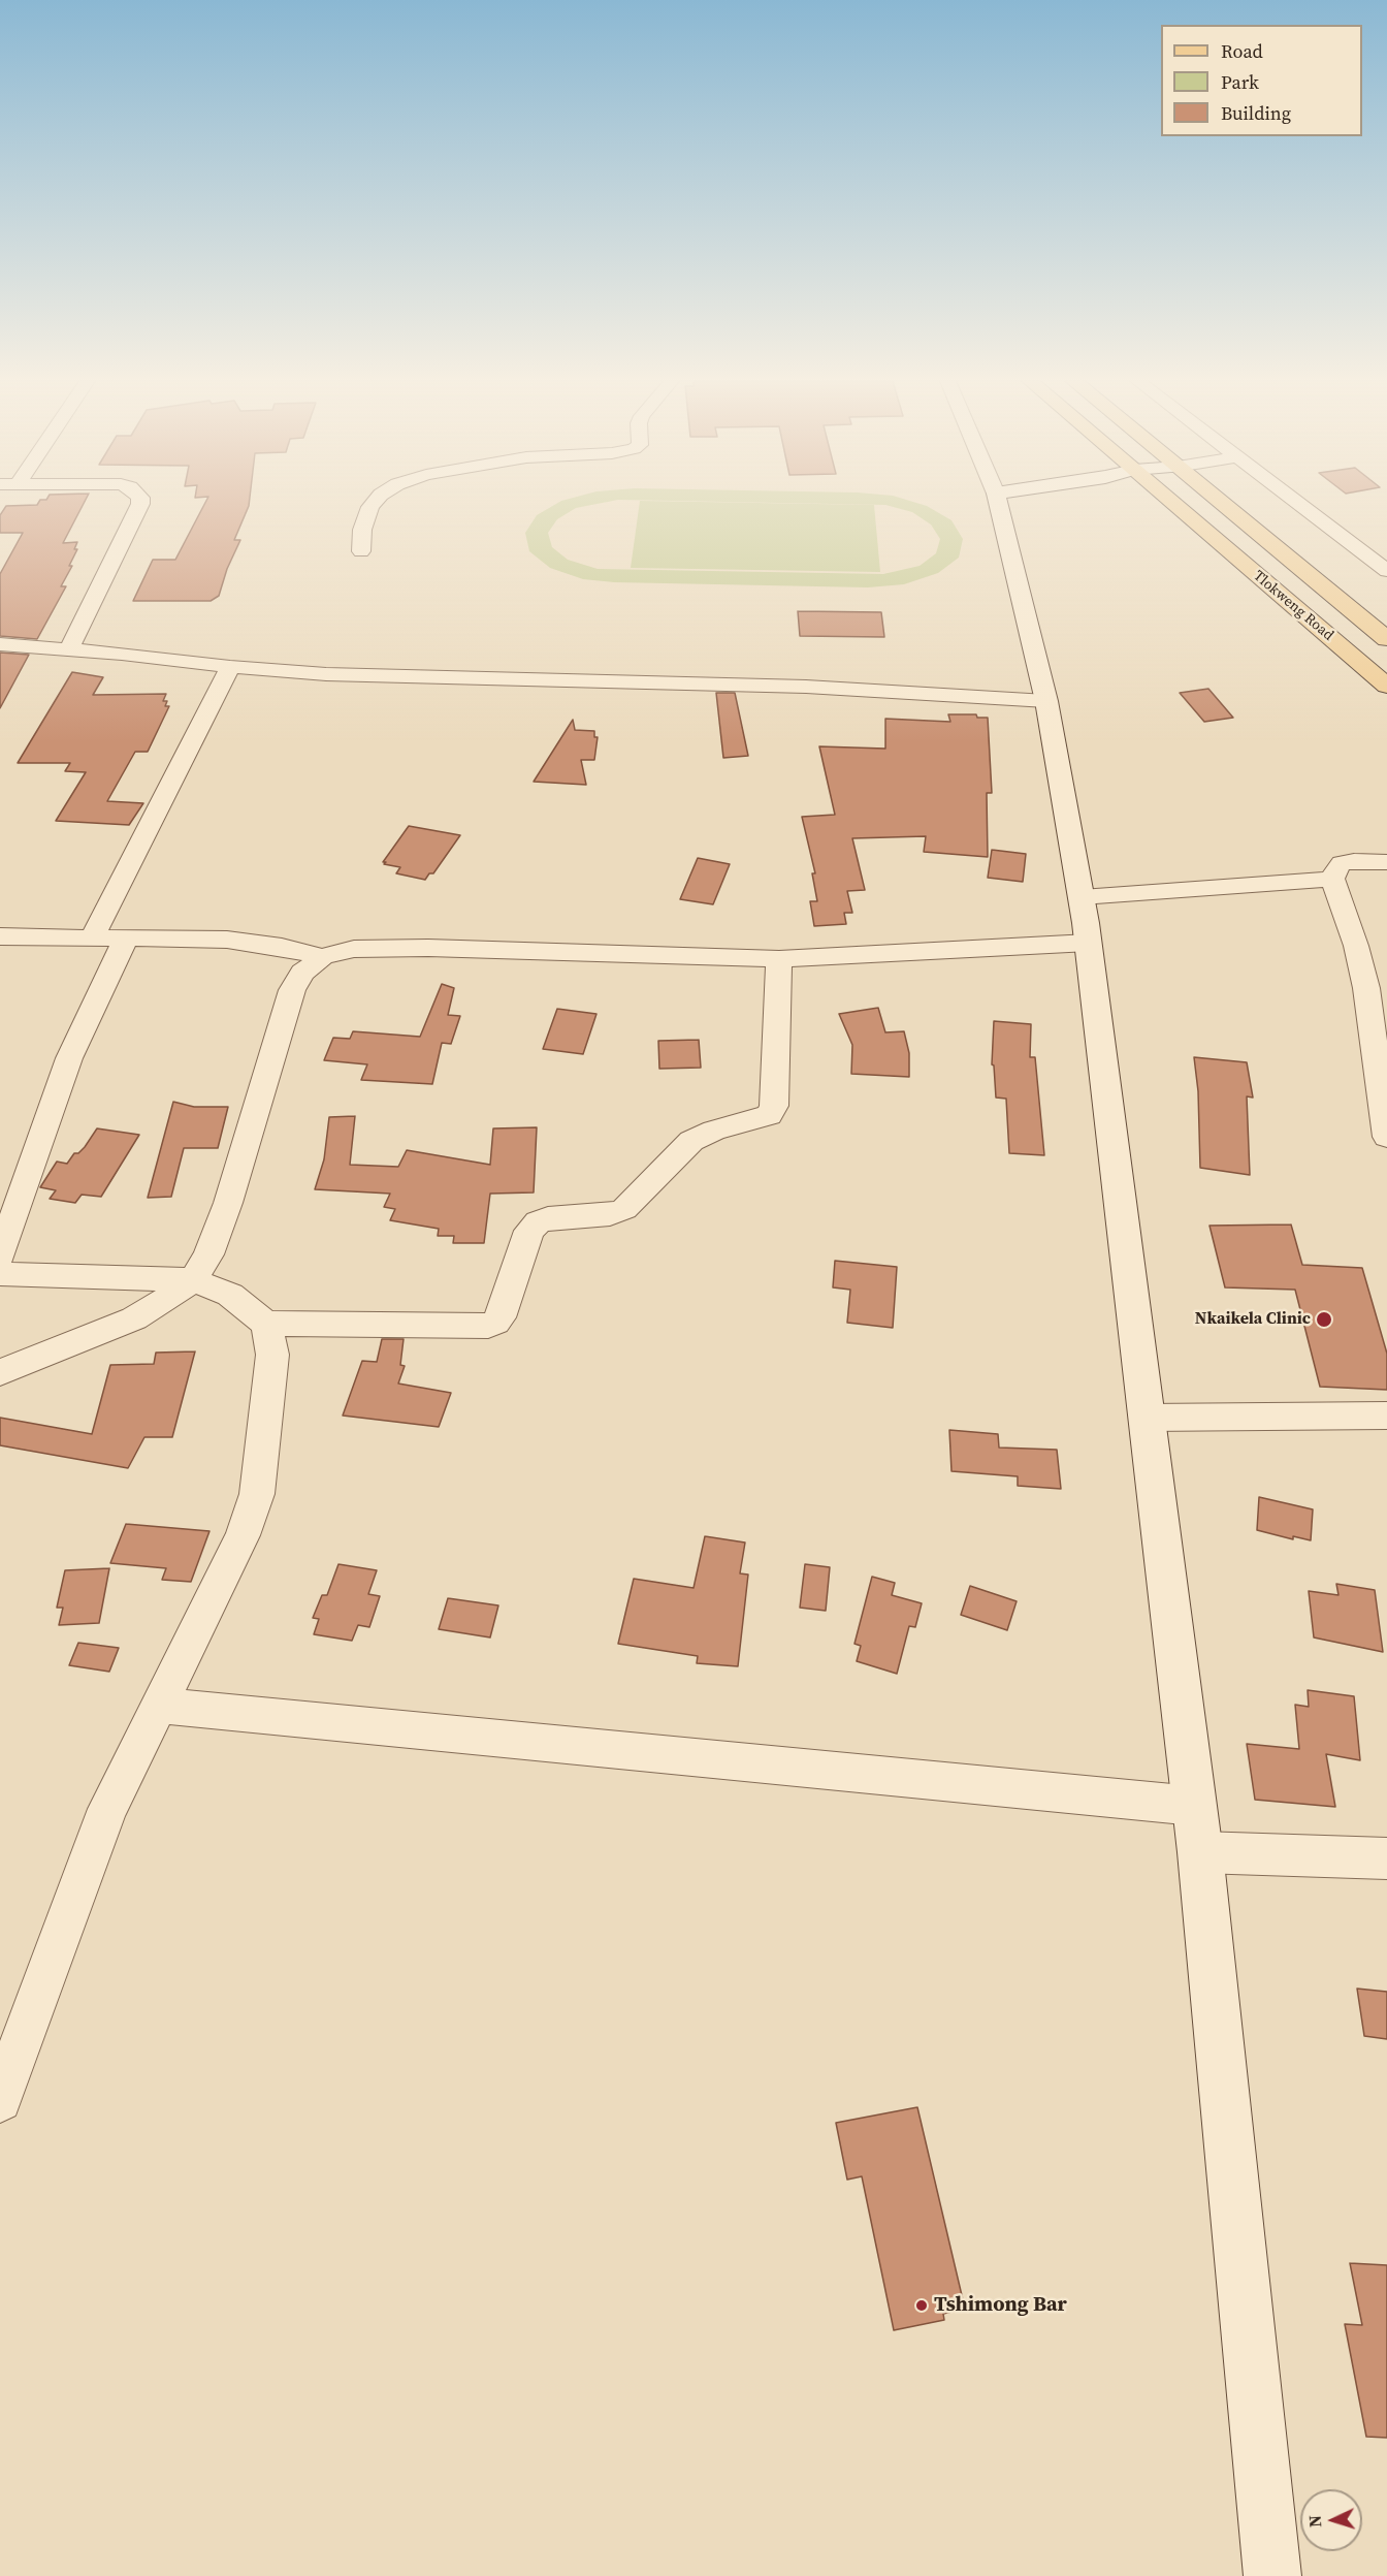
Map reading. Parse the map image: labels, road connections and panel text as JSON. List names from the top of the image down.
{
  "streets": {
    "main road": ["Tlokweng Road"]
  },
  "places": ["Nkaikela Clinic", "Tshimong Bar"],
  "legend": ["Road", "Park", "Building"],
  "north": "left"
}
